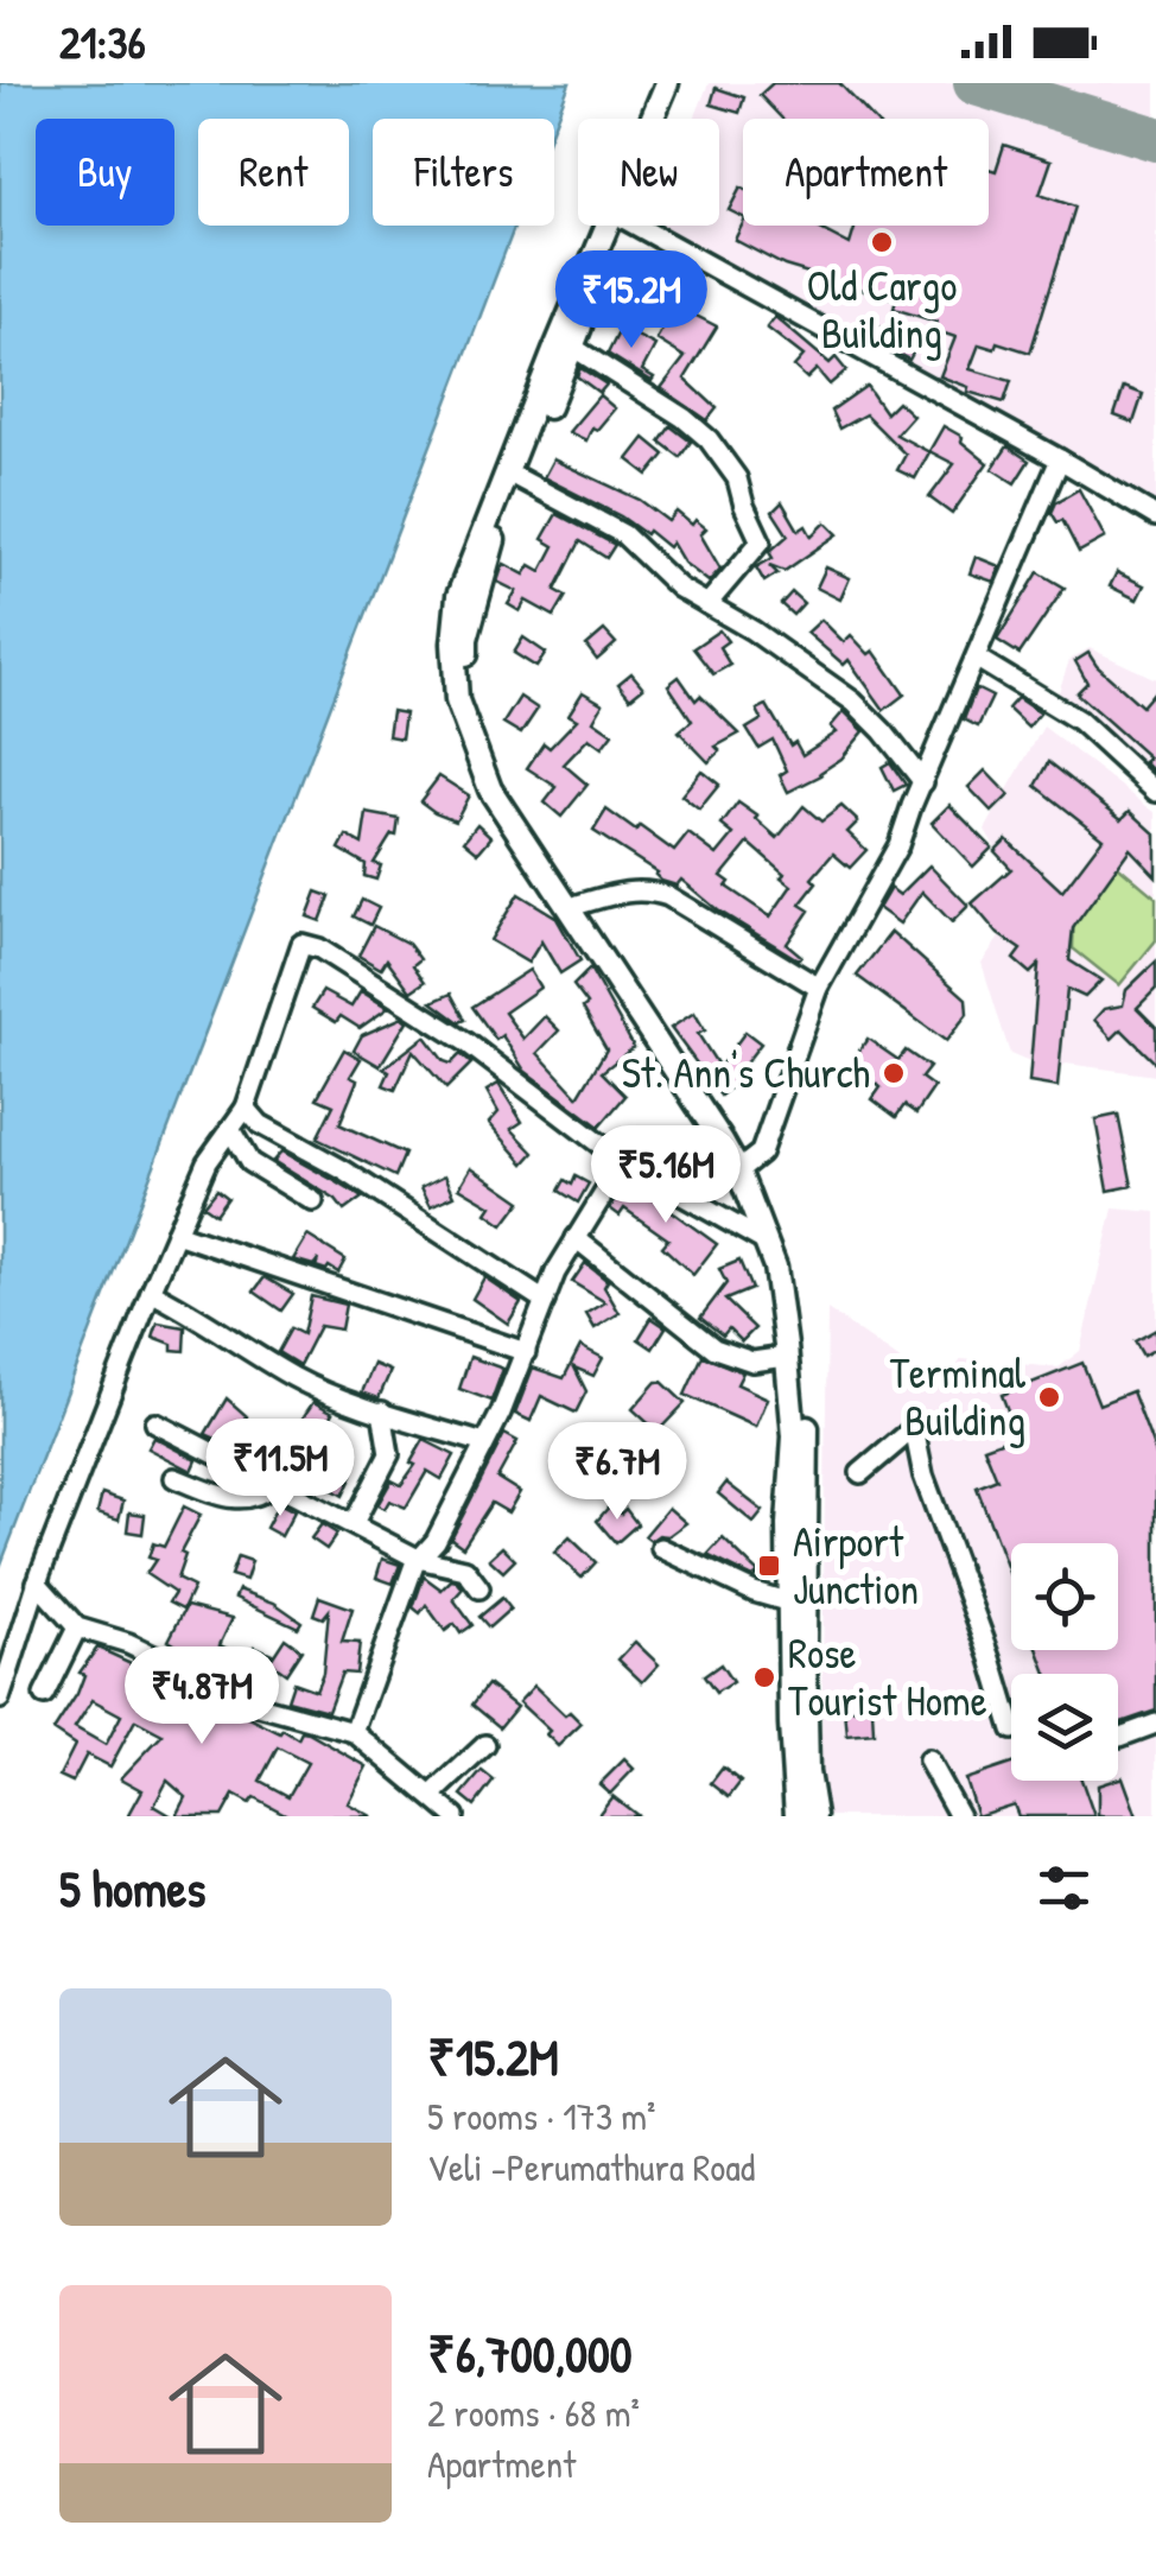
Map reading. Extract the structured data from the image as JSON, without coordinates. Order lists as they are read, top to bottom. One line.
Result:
{"places":{"other":["Old Cargo Building","St. Ann's Church","Terminal Building","Rose Tourist Home"],"transit":["Airport Junction"]},"page":{"status":"21:36","chip":["Buy","Rent","Filters","New","Apartment"],"price":["₹15.2M","₹5.16M","₹11.5M","₹6.7M","₹4.87M"],"heading":"5 homes","list":[{"name":"₹15.2M","note":"5 rooms · 173 m² · Veli -Perumathura Road"},{"name":"₹6,700,000","note":"2 rooms · 68 m² · Apartment"}]}}
